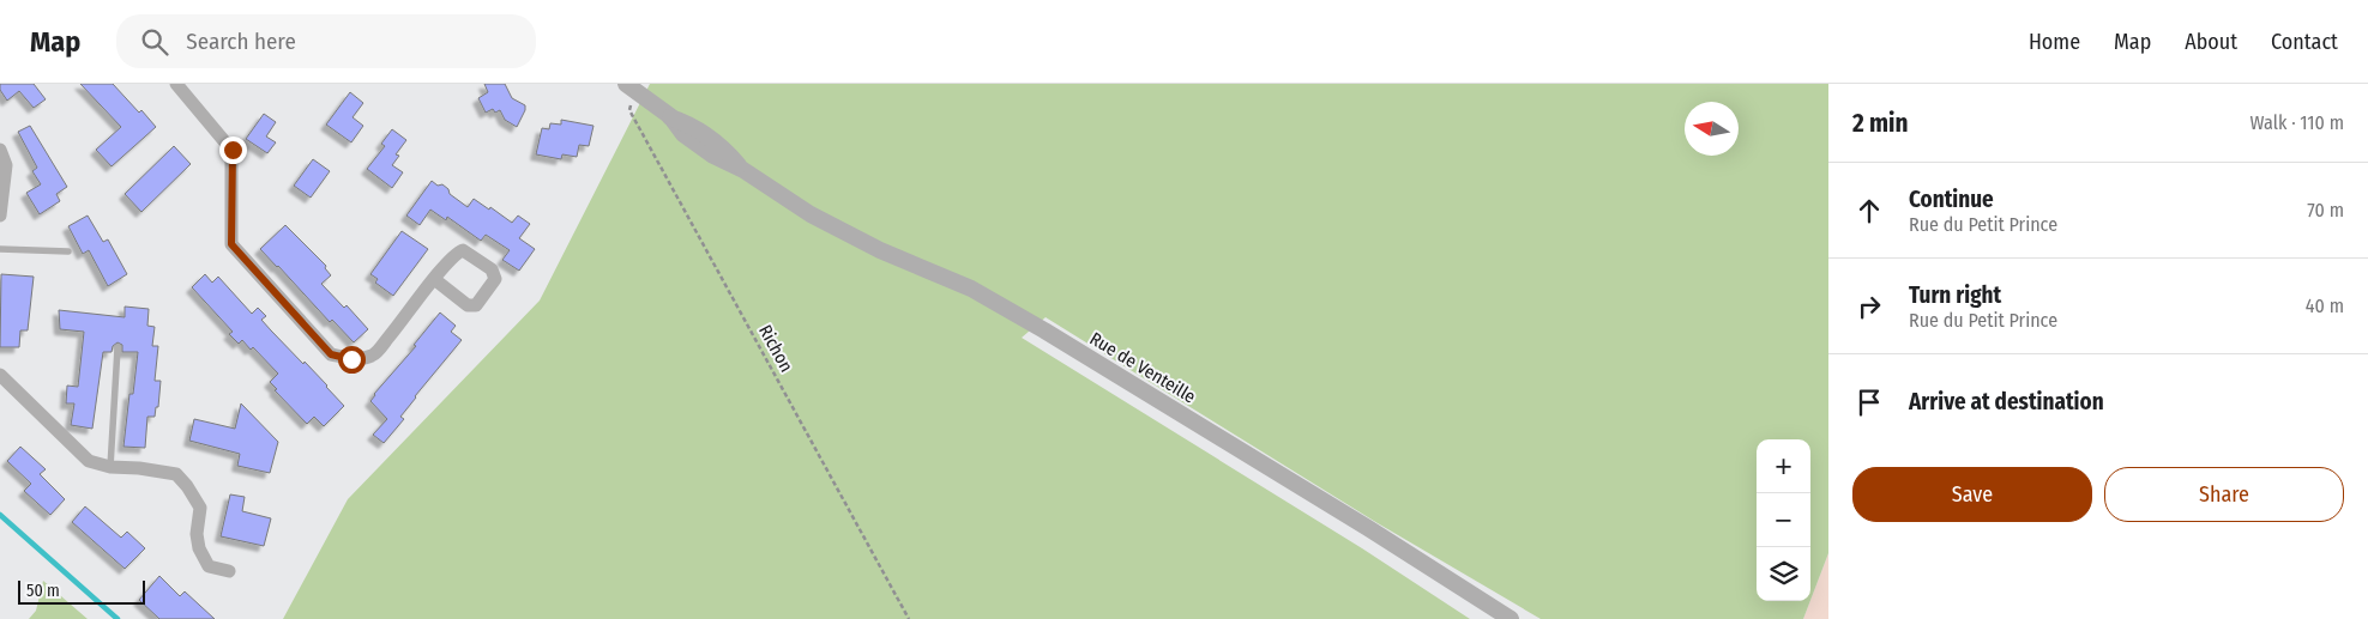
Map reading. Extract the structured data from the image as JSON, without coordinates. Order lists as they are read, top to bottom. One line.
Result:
{"streets":{"street":["Rue de Venteille"],"path":["Richon"]},"crossings":[["Richon","Rue de Venteille"]],"scale_bar":"50 m","north":"left","page":{"header":"Map","search":"Search here","nav":["Home","Map","About","Contact"],"heading":["2 min","Walk · 110 m"],"list":[["Continue","Rue du Petit Prince","70 m"],["Turn right","Rue du Petit Prince","40 m"],"Arrive at destination"],"map_buttons":["+","−"],"buttons":["Save","Share"],"scale":"50 m"}}
